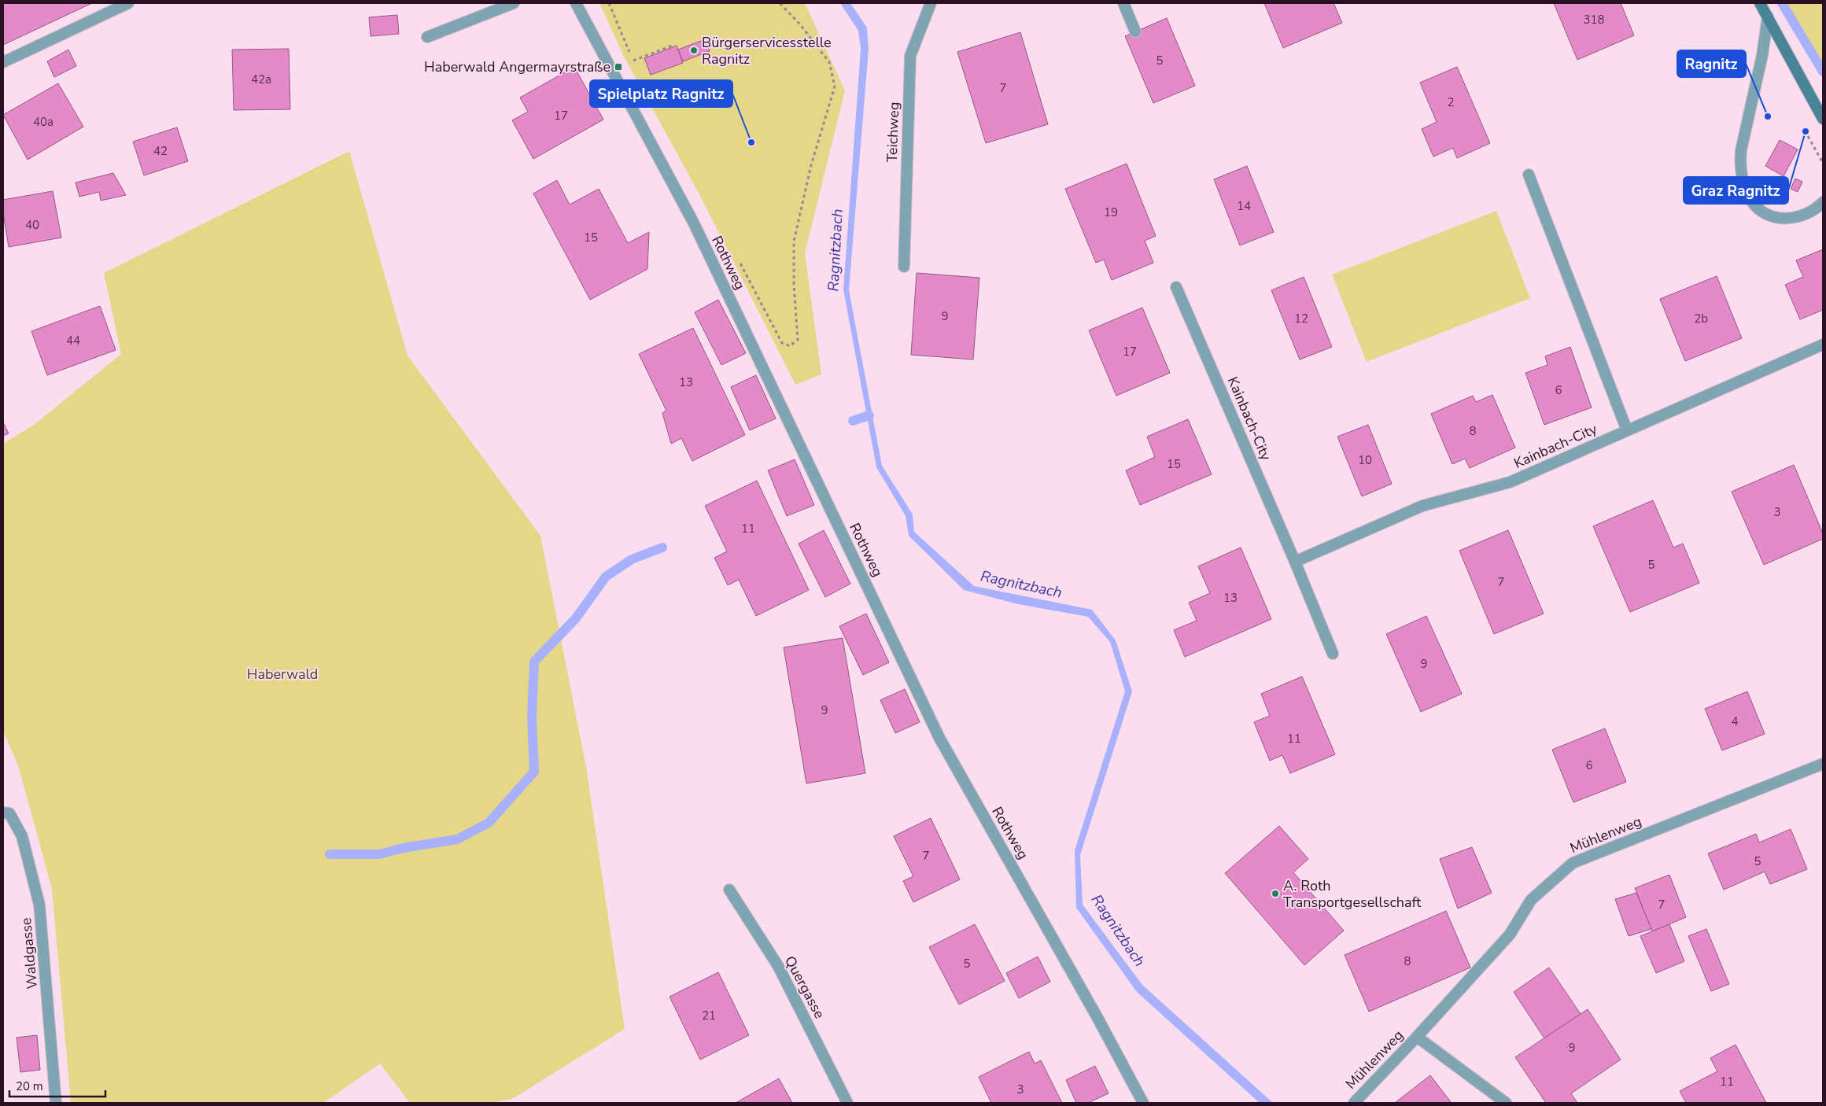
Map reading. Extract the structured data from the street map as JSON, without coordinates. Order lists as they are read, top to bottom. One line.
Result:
{"streets":{"street":["Teichweg","Rothweg","Kainbach-City","Mühlenweg","Waldgasse","Quergasse"]},"water":["Ragnitzbach"],"parks":["Haberwald"],"places":{"other":["Bürgerservicesstelle Ragnitz","Ragnitz","Graz Ragnitz","Spielplatz Ragnitz","A. Roth Transportgesellschaft"],"transit":["Haberwald Angermayrstraße"]},"house_numbers":["318","5","42a","7","2","17","40a","42","14","19","40","15","9","12","2b","44","17","13","6","8","10","15","3","11","5","7","13","9","9","4","11","6","7","5","7","8","5","21","9","11","3"],"scale_bar":"20 m"}
